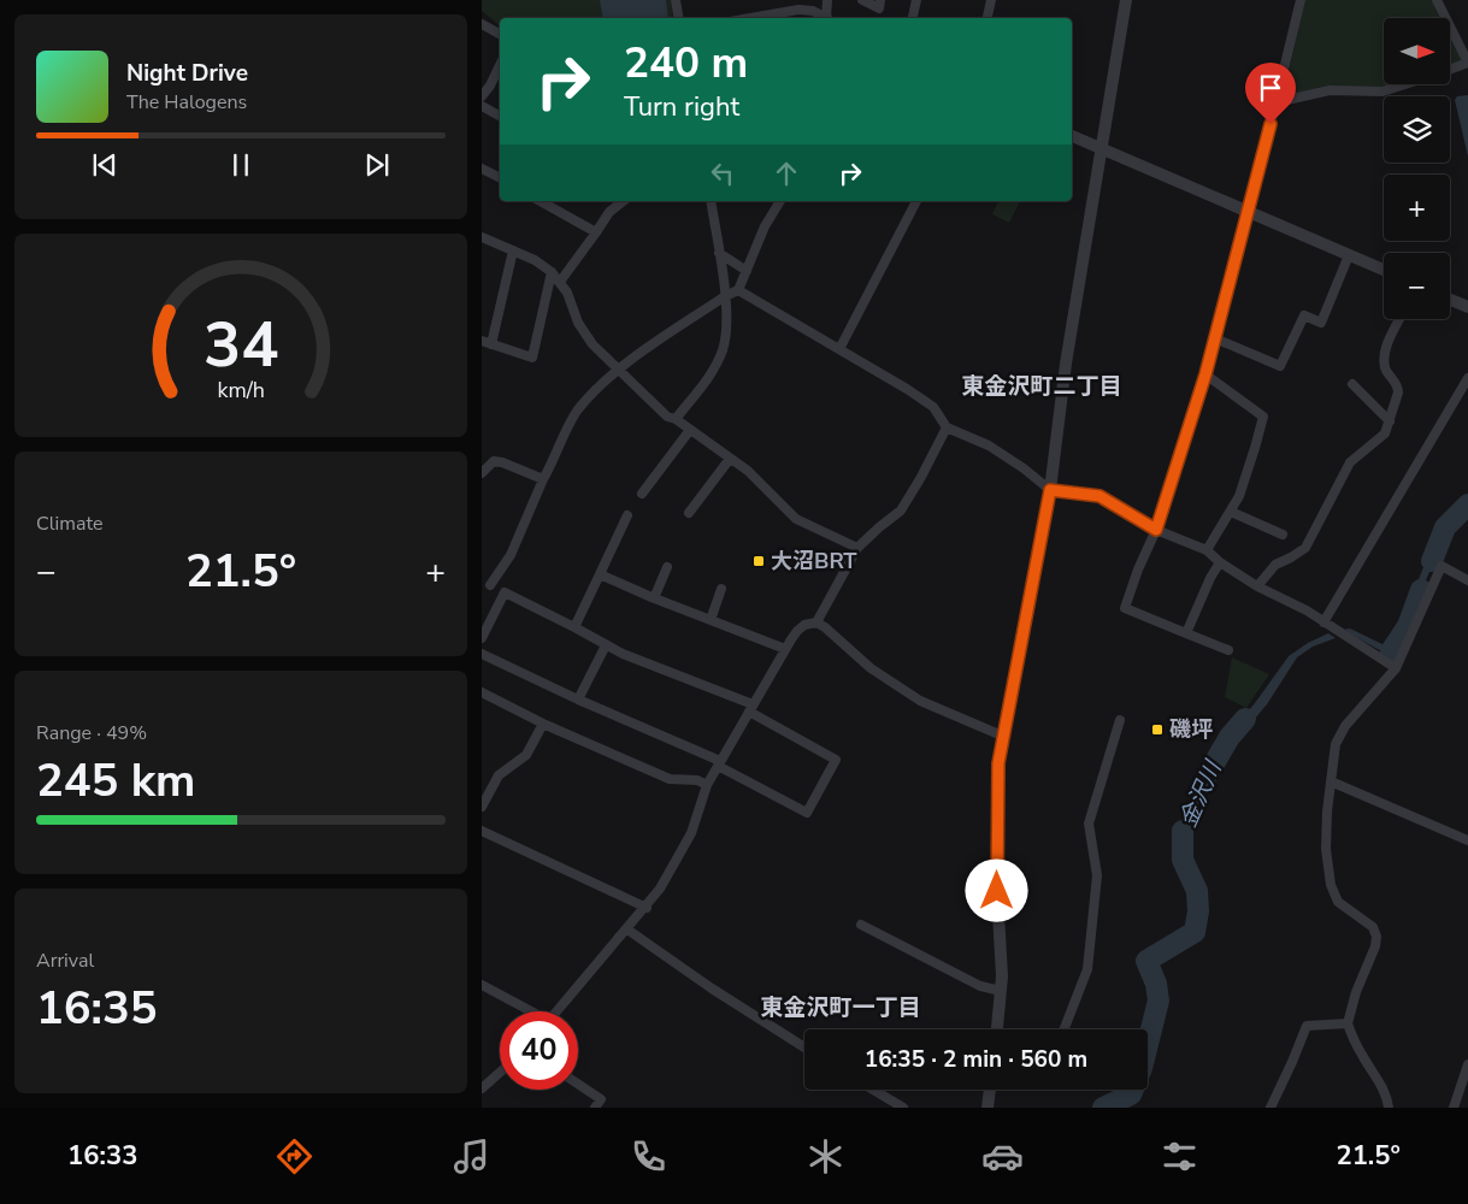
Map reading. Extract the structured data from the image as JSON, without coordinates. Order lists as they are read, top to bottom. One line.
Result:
{"districts":["東金沢町二丁目","東金沢町一丁目"],"water":["金沢川"],"places":{"transit":["大沼BRT","磯坪"]},"north":"right","page":{"map_buttons":["+","−"],"turn":["240 m","Turn right"],"song":["Night Drive","The Halogens"],"tile":["Climate",["Range · 49%","245 km"],["Arrival","16:35"]],"heat":["−","21.5°","+"],"limit":"40","trip":"16:35 · 2 min · 560 m","tabs":["16:33","21.5°"],"gauge":["34","km/h"]}}
